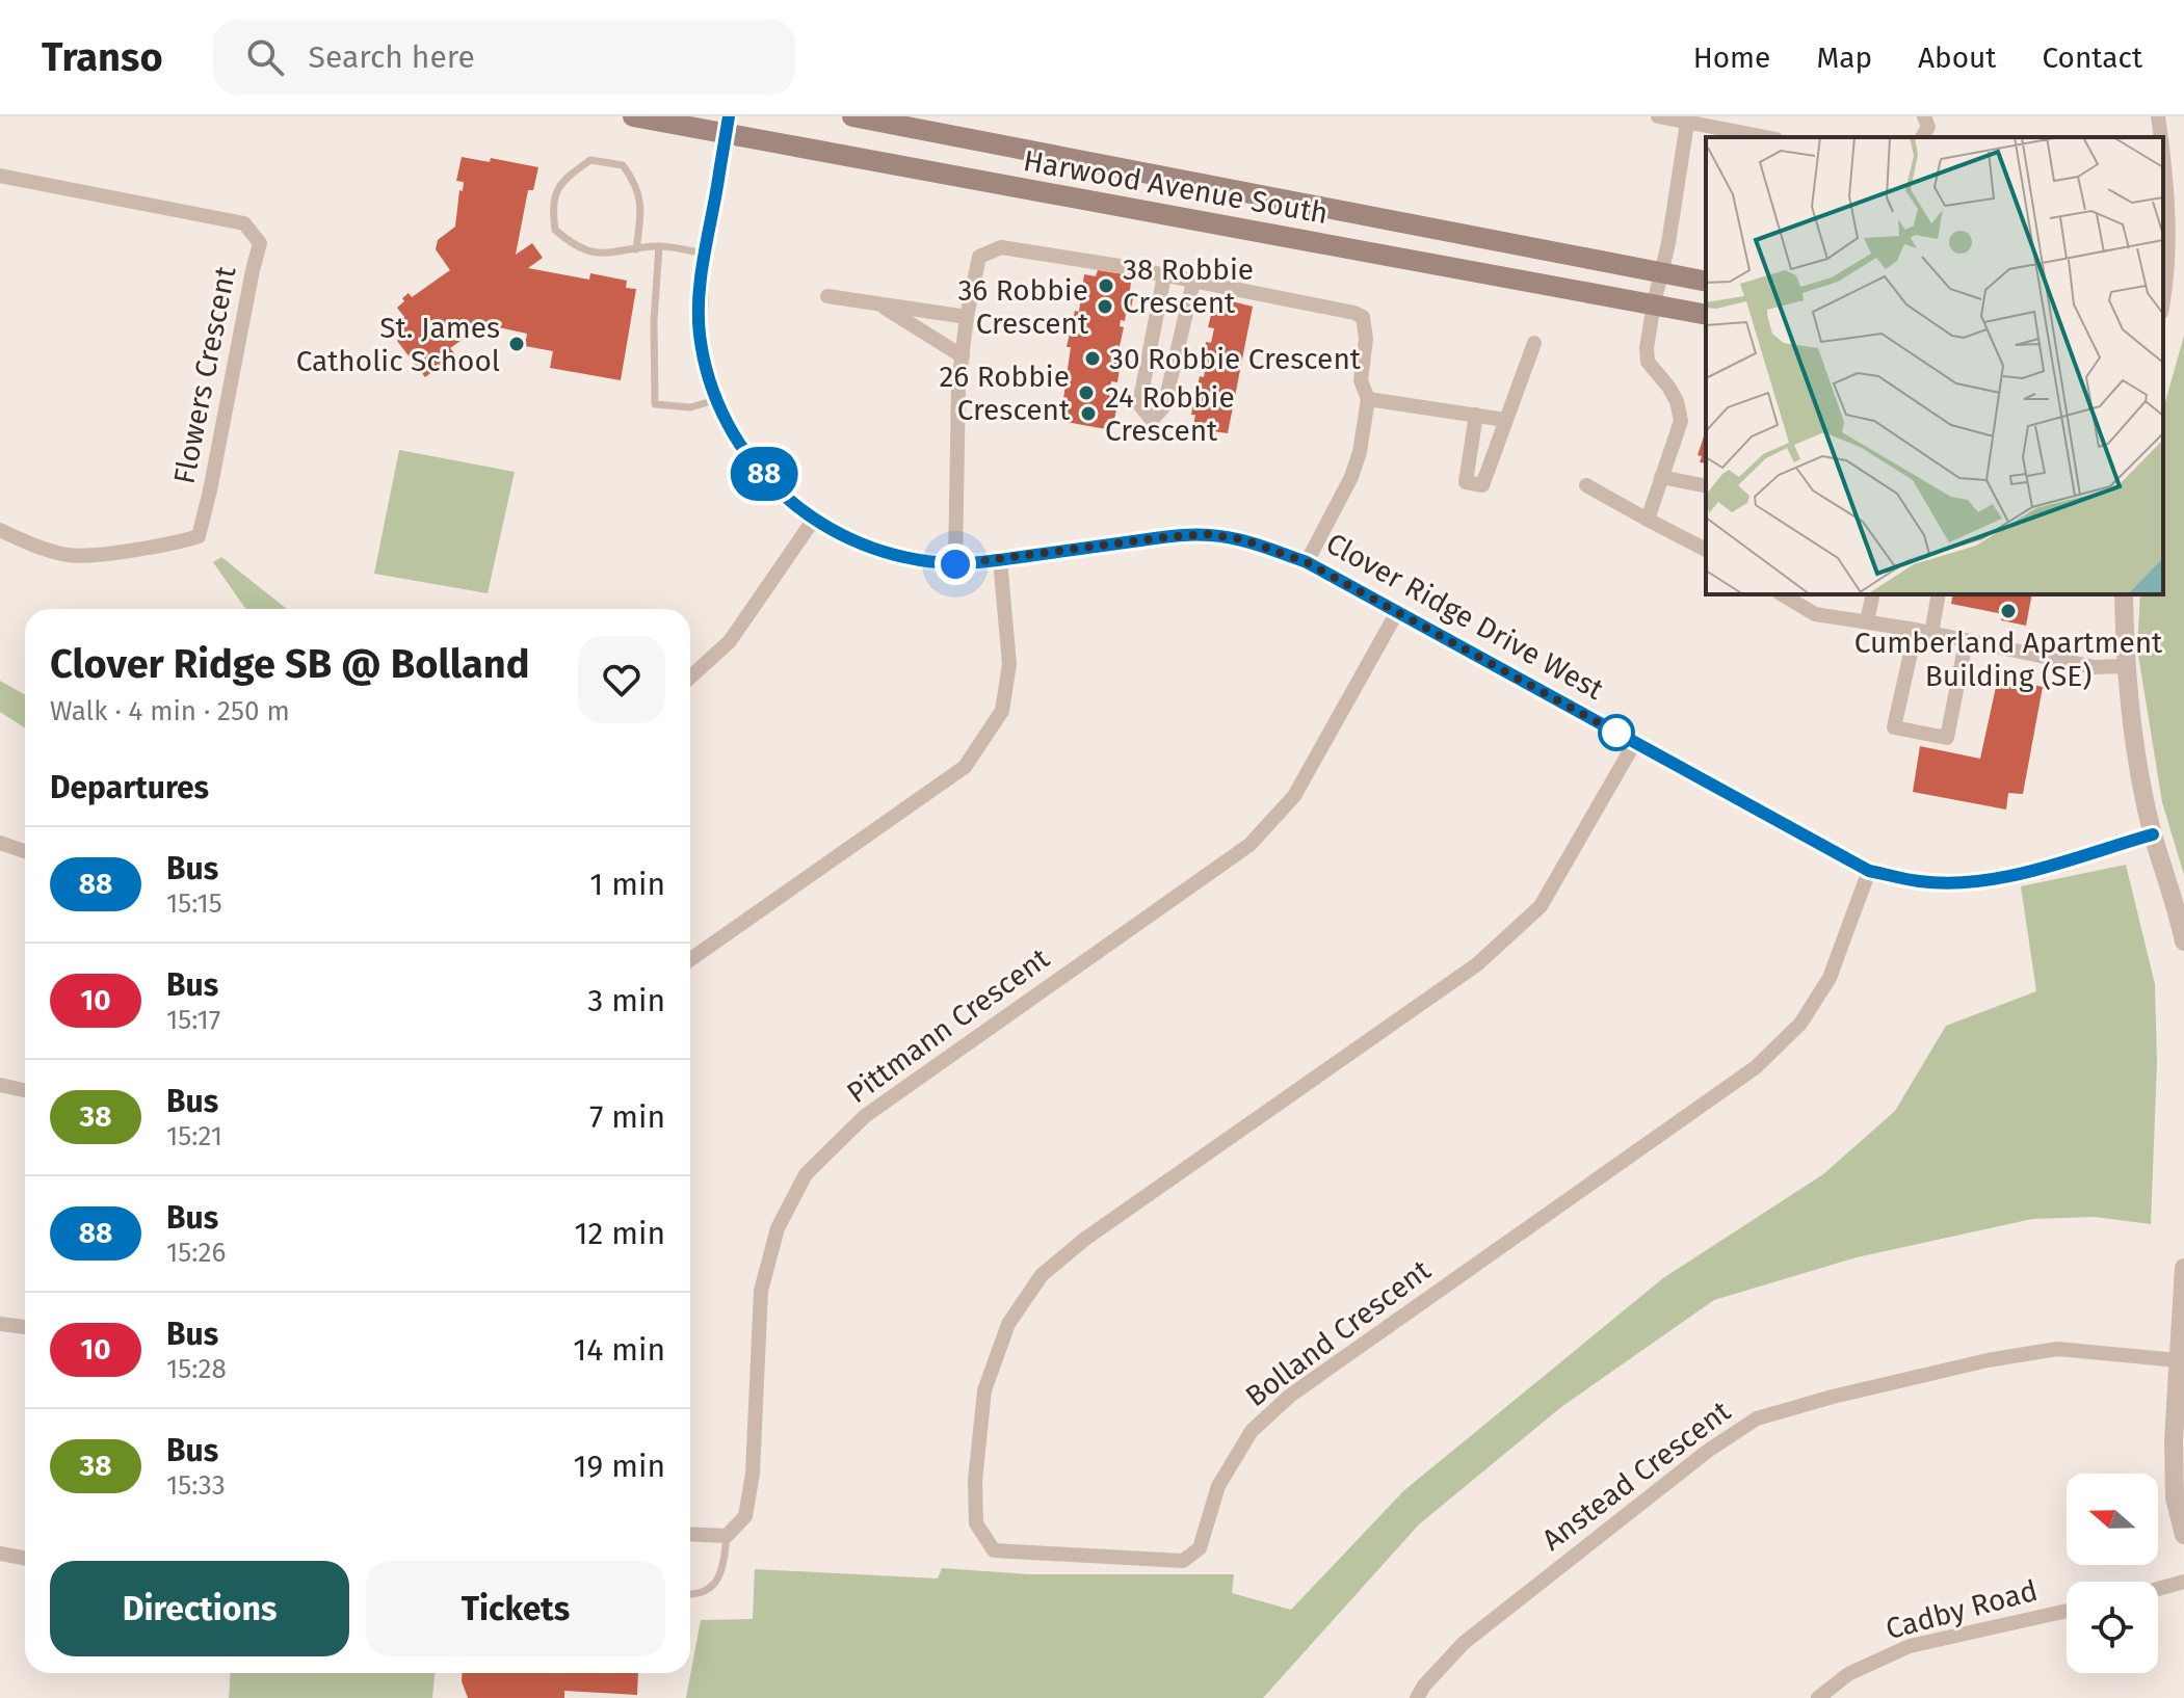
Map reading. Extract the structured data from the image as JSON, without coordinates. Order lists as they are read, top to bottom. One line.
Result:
{"streets":{"main road":["Harwood Avenue South"],"street":["Flowers Crescent","Clover Ridge Drive West","Pittmann Crescent","Bolland Crescent","Anstead Crescent","Cadby Road"]},"crossings":[["Harwood Avenue South","Clover Ridge Drive West"],["Clover Ridge Drive West","Pittmann Crescent"],["Clover Ridge Drive West","Bolland Crescent"]],"places":["38 Robbie Crescent","36 Robbie Crescent","St. James Catholic School","30 Robbie Crescent","26 Robbie Crescent","24 Robbie Crescent","Cumberland Apartment Building (SE)"],"lines":["bus line 88"],"north":"left","page":{"header":"Transo","search":"Search here","nav":["Home","Map","About","Contact"],"on_map":"88","heading":[["Clover Ridge SB @ Bolland","Walk · 4 min · 250 m"],"Departures"],"list":[{"mark":"88","name":"Bus","note":"15:15","value":"1 min"},{"mark":"10","name":"Bus","note":"15:17","value":"3 min"},{"mark":"38","name":"Bus","note":"15:21","value":"7 min"},{"mark":"88","name":"Bus","note":"15:26","value":"12 min"},{"mark":"10","name":"Bus","note":"15:28","value":"14 min"},{"mark":"38","name":"Bus","note":"15:33","value":"19 min"}],"buttons":["Directions","Tickets"]}}
